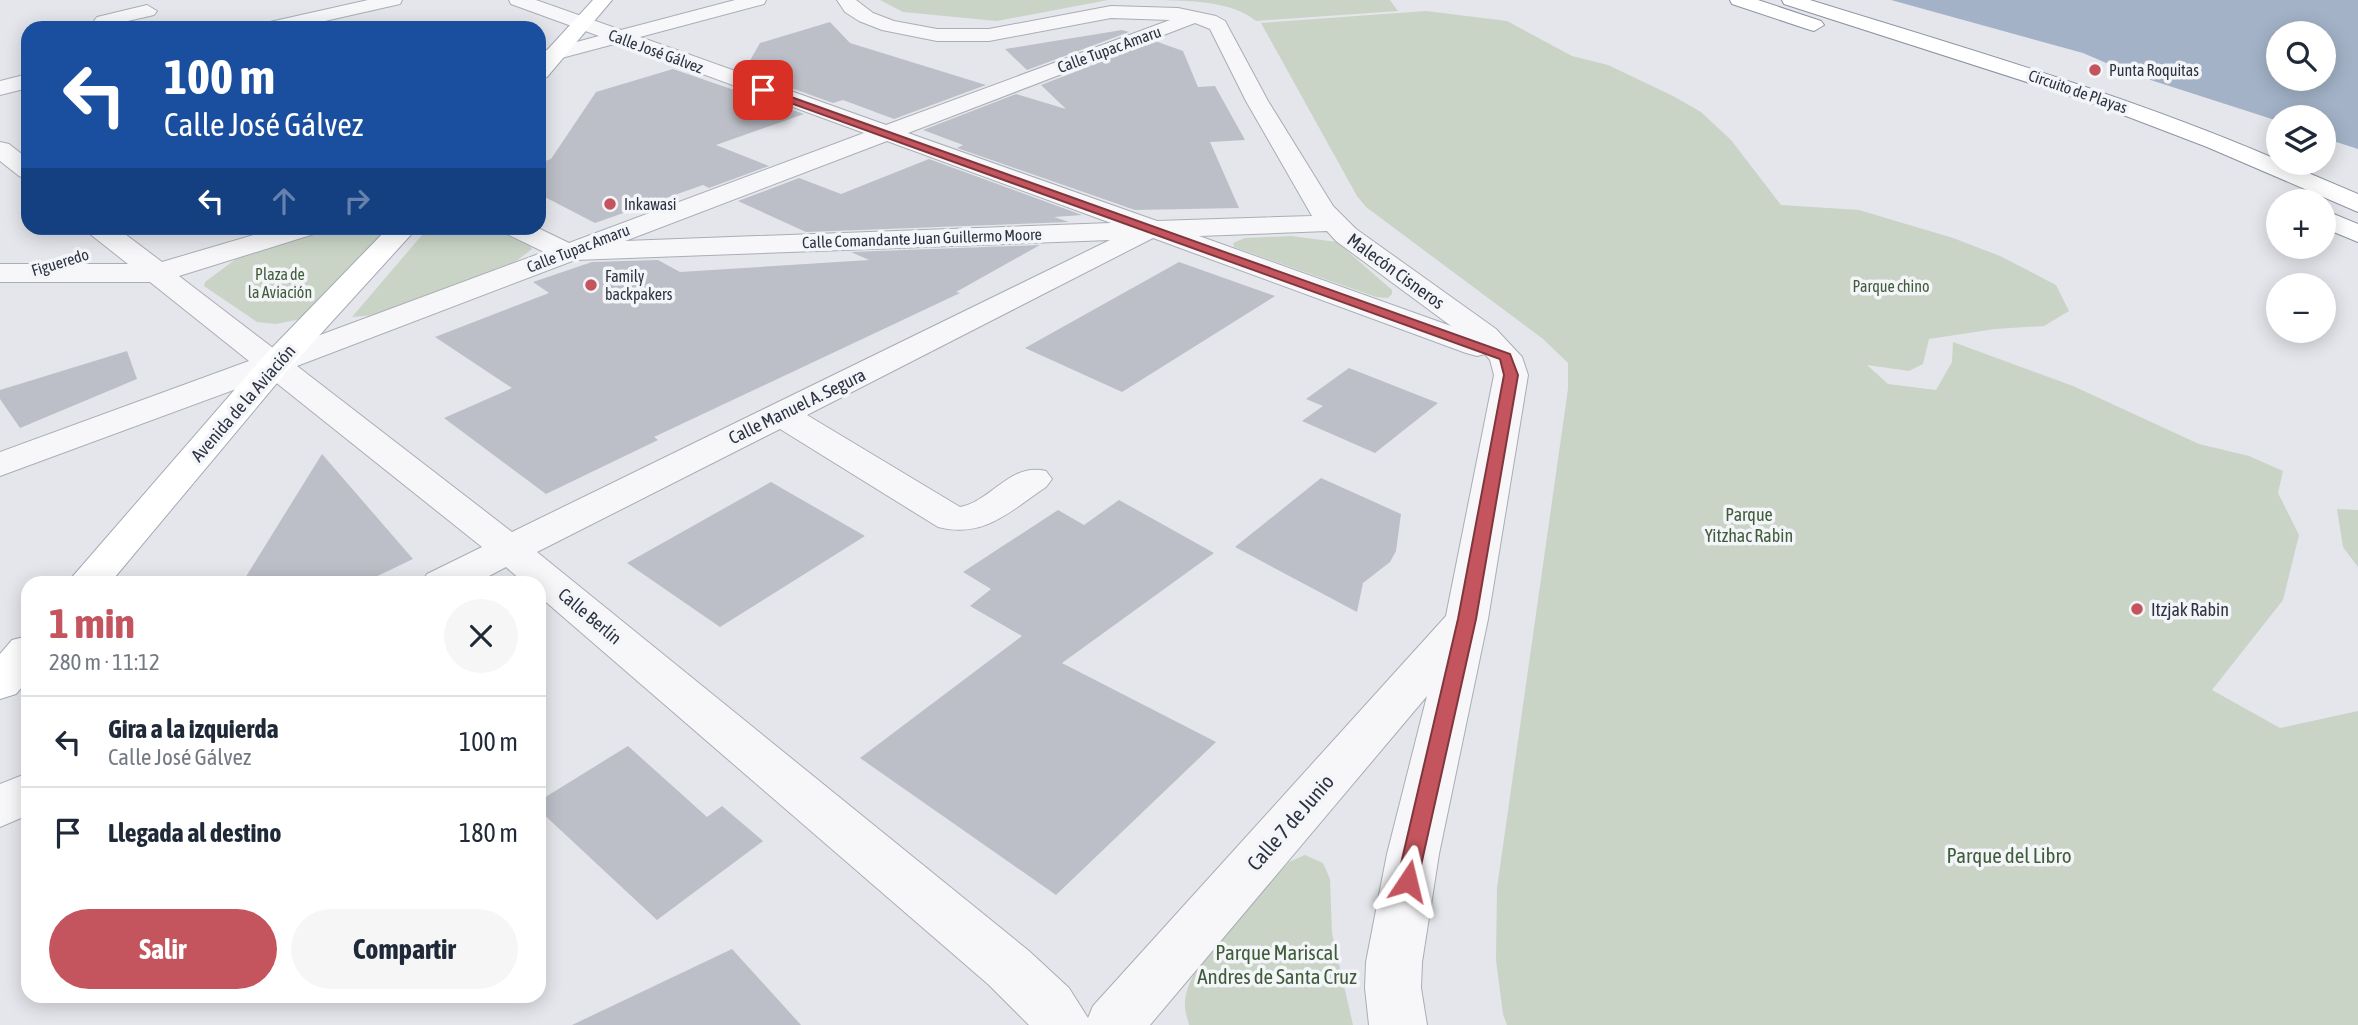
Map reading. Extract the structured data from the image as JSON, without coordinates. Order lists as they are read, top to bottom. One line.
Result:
{"streets":{"main road":["Circuito de Playas","Avenida de la Aviación"],"street":["Calle Tupac Amaru","Calle José Gálvez","Calle Comandante Juan Guillermo Moore","Figueredo","Malecón Cisneros","Calle Manuel A. Segura","Calle Berlín","Calle 7 de Junio"]},"crossings":[["Calle Tupac Amaru","Calle José Gálvez"],["Calle Tupac Amaru","Calle Comandante Juan Guillermo Moore"],["Calle Tupac Amaru","Malecón Cisneros"],["Calle Tupac Amaru","Avenida de la Aviación"],["Calle Tupac Amaru","Calle Berlín"],["Calle José Gálvez","Calle Comandante Juan Guillermo Moore"],["Calle José Gálvez","Malecón Cisneros"],["Calle José Gálvez","Calle Manuel A. Segura"],["Calle Comandante Juan Guillermo Moore","Malecón Cisneros"],["Calle Comandante Juan Guillermo Moore","Calle Manuel A. Segura"],["Figueredo","Calle Berlín"],["Avenida de la Aviación","Calle Berlín"],["Calle Manuel A. Segura","Calle Berlín"]],"parks":["Plaza de la Aviación","Parque chino","Parque Yitzhac Rabin","Parque del Libro","Parque Mariscal Andres de Santa Cruz"],"places":["Punta Roquitas","Inkawasi","Family backpakers","Itzjak Rabin"],"page":{"map_buttons":["+","−"],"turn":["100 m","Calle José Gálvez"],"heading":["1 min","280 m · 11:12"],"list":[{"name":"Gira a la izquierda","note":"Calle José Gálvez","value":"100 m"},{"name":"Llegada al destino","value":"180 m"}],"buttons":["Salir","Compartir"]}}
